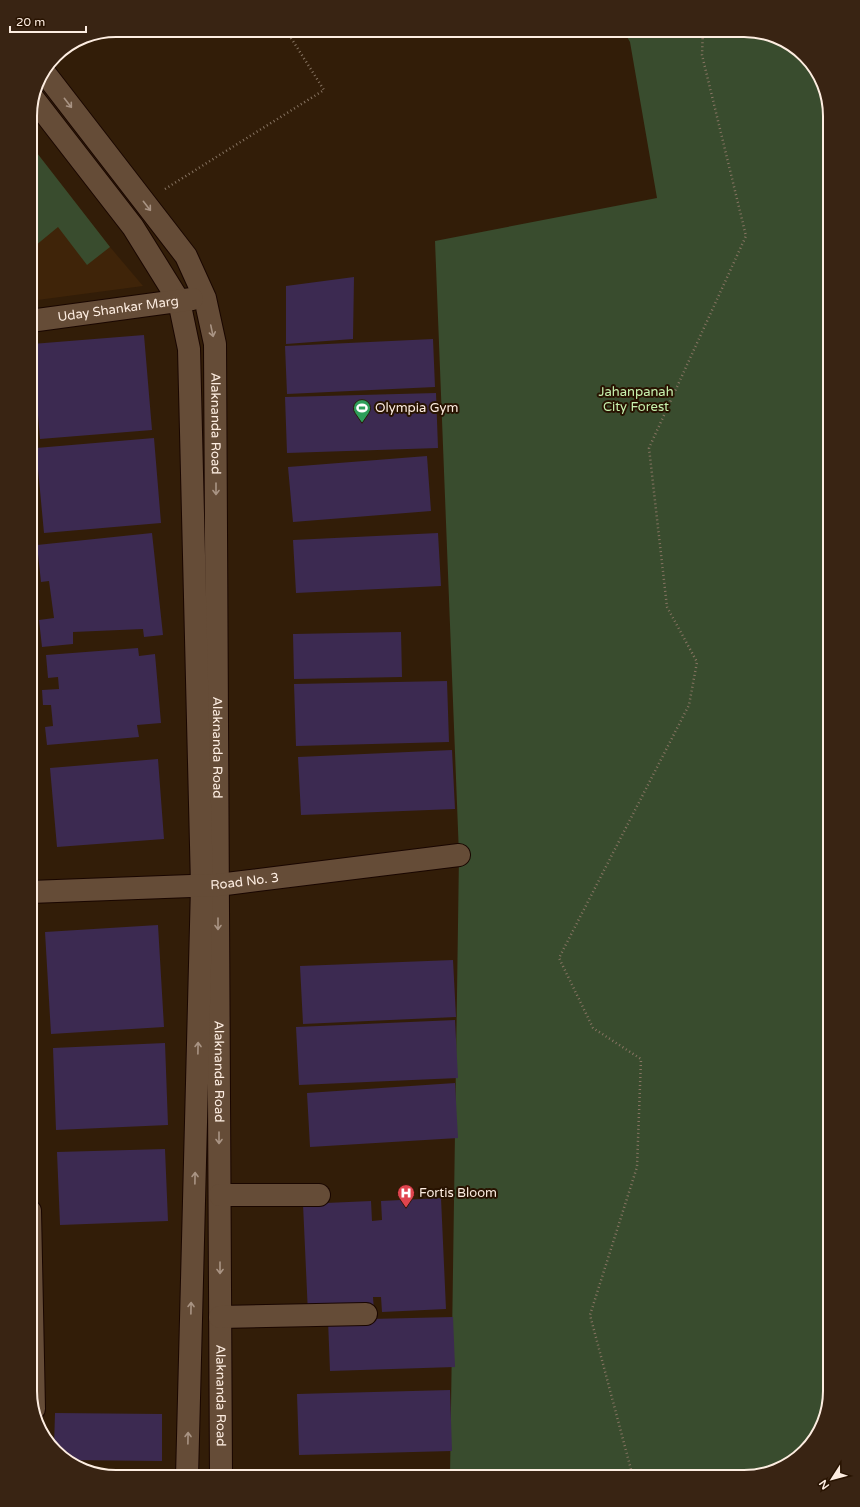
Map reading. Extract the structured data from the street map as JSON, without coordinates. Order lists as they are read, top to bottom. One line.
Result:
{"streets":{"street":["Uday Shankar Marg","Alaknanda Road","Road No. 3"]},"crossings":[["Uday Shankar Marg","Alaknanda Road"],["Alaknanda Road","Road No. 3"]],"parks":["Jahanpanah City Forest"],"places":{"sports":["Olympia Gym"],"hospital":["Fortis Bloom"]},"scale_bar":"20 m","north":"bottom left"}
